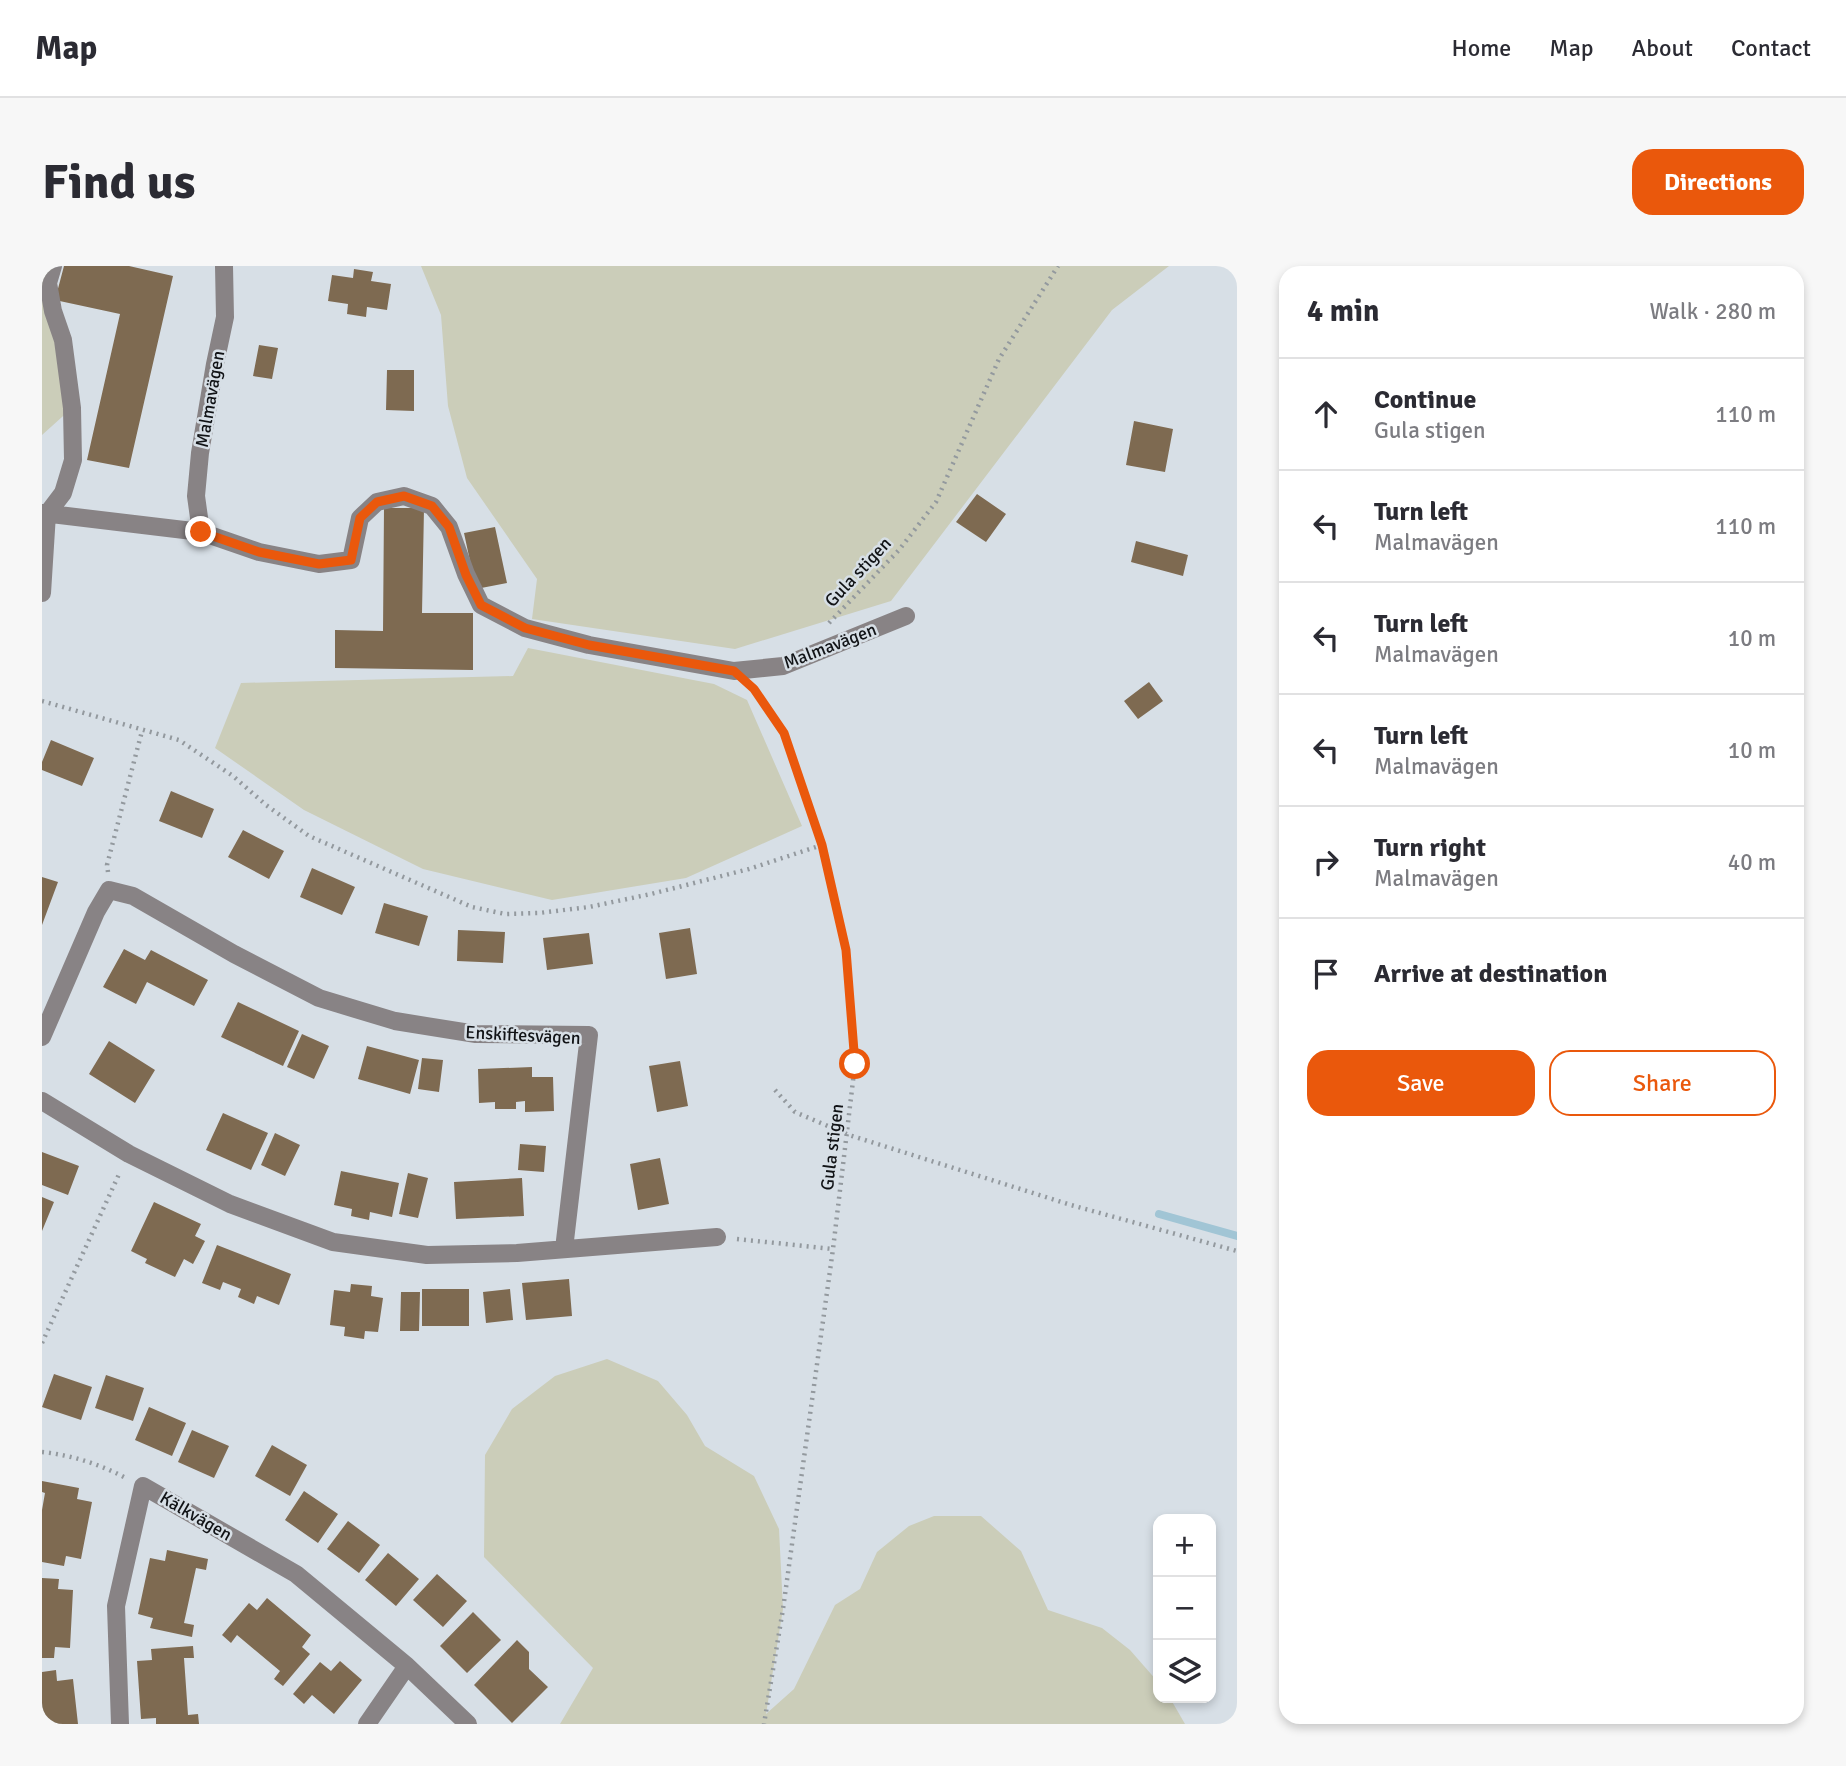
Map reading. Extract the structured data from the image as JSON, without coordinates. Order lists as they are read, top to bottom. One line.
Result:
{"streets":{"street":["Malmavägen","Enskiftesvägen","Kälkvägen"],"path":["Gula stigen"]},"crossings":[["Malmavägen","Gula stigen"]],"page":{"header":"Map","nav":["Home","Map","About","Contact"],"buttons":["Directions",["Save","Share"]],"title":"Find us","heading":["4 min","Walk · 280 m"],"list":[["Continue","Gula stigen","110 m"],["Turn left","Malmavägen","110 m"],["Turn left","Malmavägen","10 m"],["Turn left","Malmavägen","10 m"],["Turn right","Malmavägen","40 m"],"Arrive at destination"],"map_buttons":["+","−"]}}
